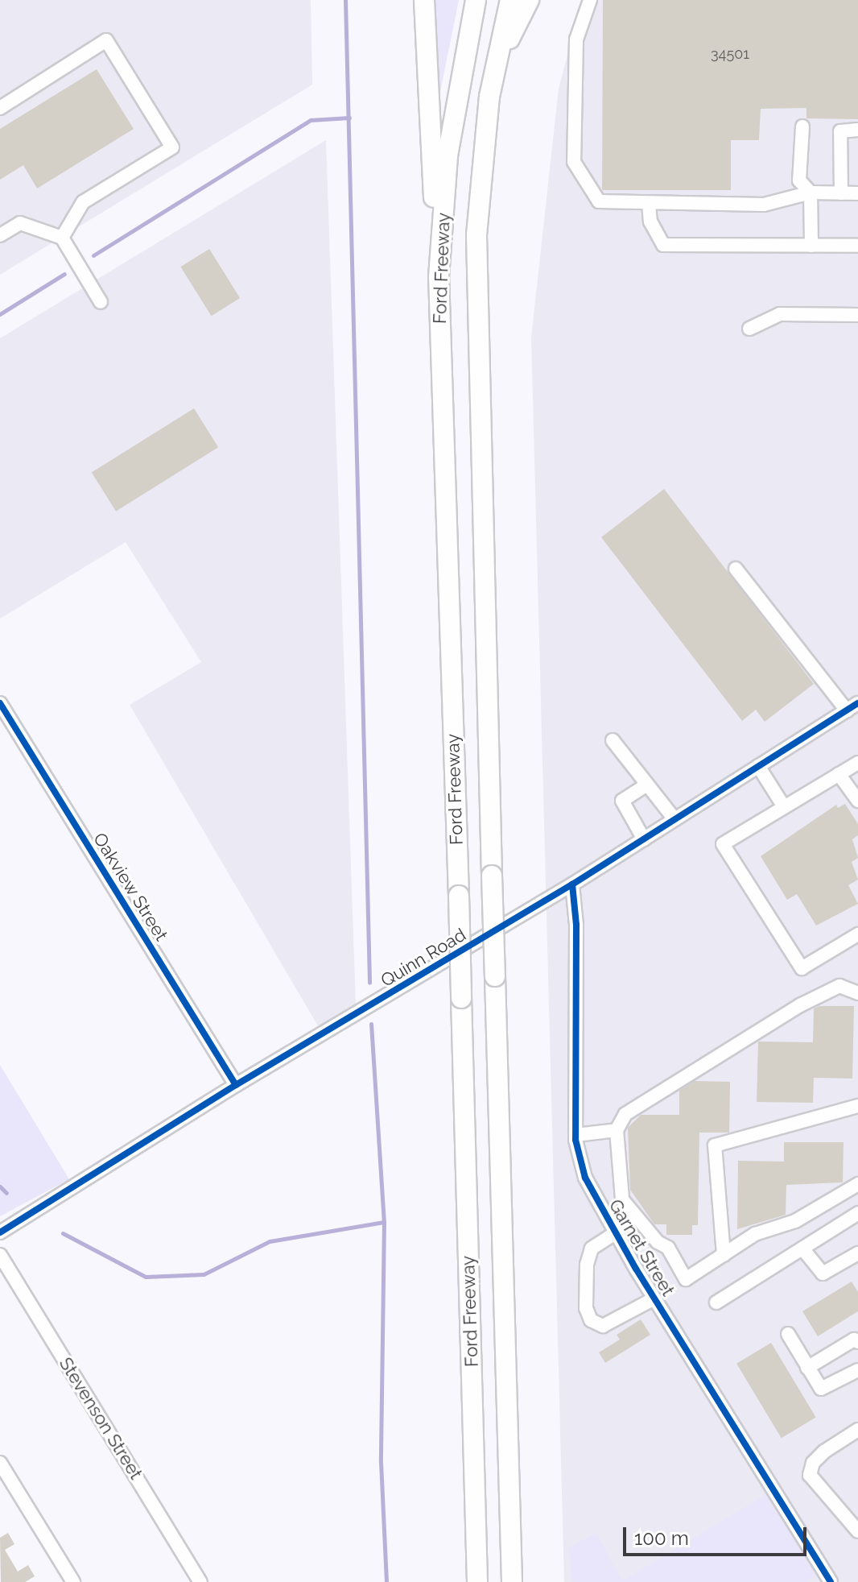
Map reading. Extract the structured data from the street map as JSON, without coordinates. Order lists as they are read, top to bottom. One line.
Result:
{"streets":{"highway":["Ford Freeway"],"street":["Oakview Street","Quinn Road","Garnet Street","Stevenson Street"]},"crossings":[["Oakview Street","Quinn Road"],["Quinn Road","Garnet Street"]],"house_numbers":["34501"],"scale_bar":"100 m"}
